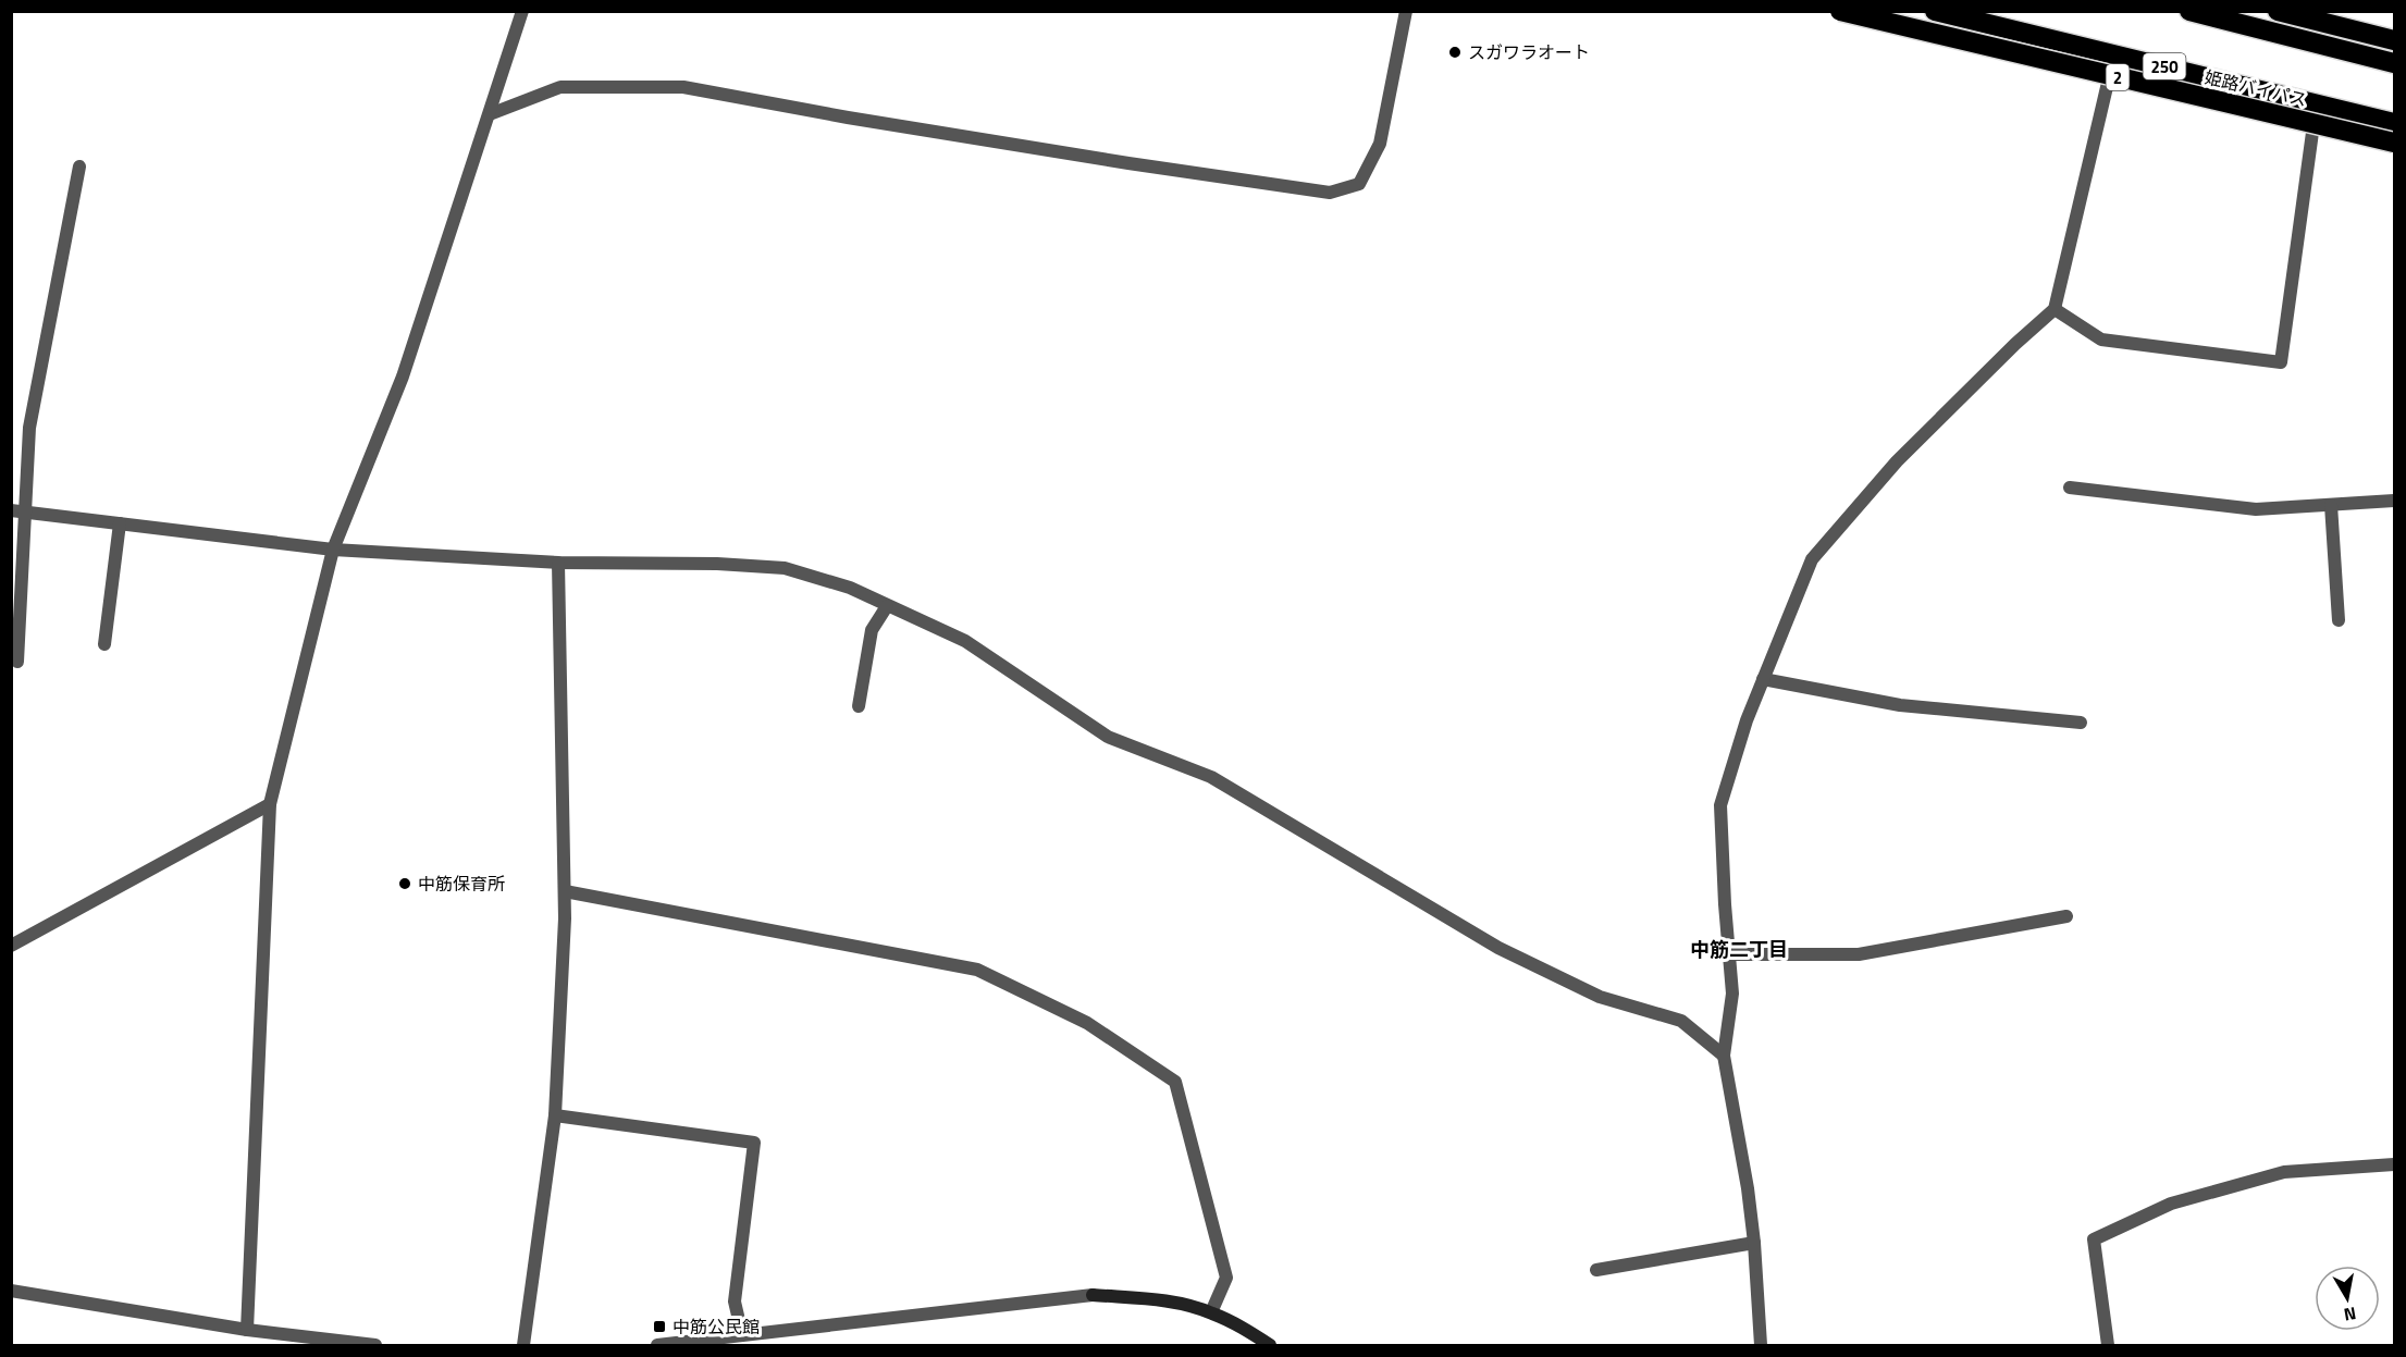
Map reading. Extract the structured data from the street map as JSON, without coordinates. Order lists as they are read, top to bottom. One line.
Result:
{"streets":{"highway":["250","2","姫路バイパス"]},"districts":["中筋二丁目"],"places":{"other":["スガワラオート","中筋保育所"],"transit":["中筋公民館"]},"north":"bottom"}
